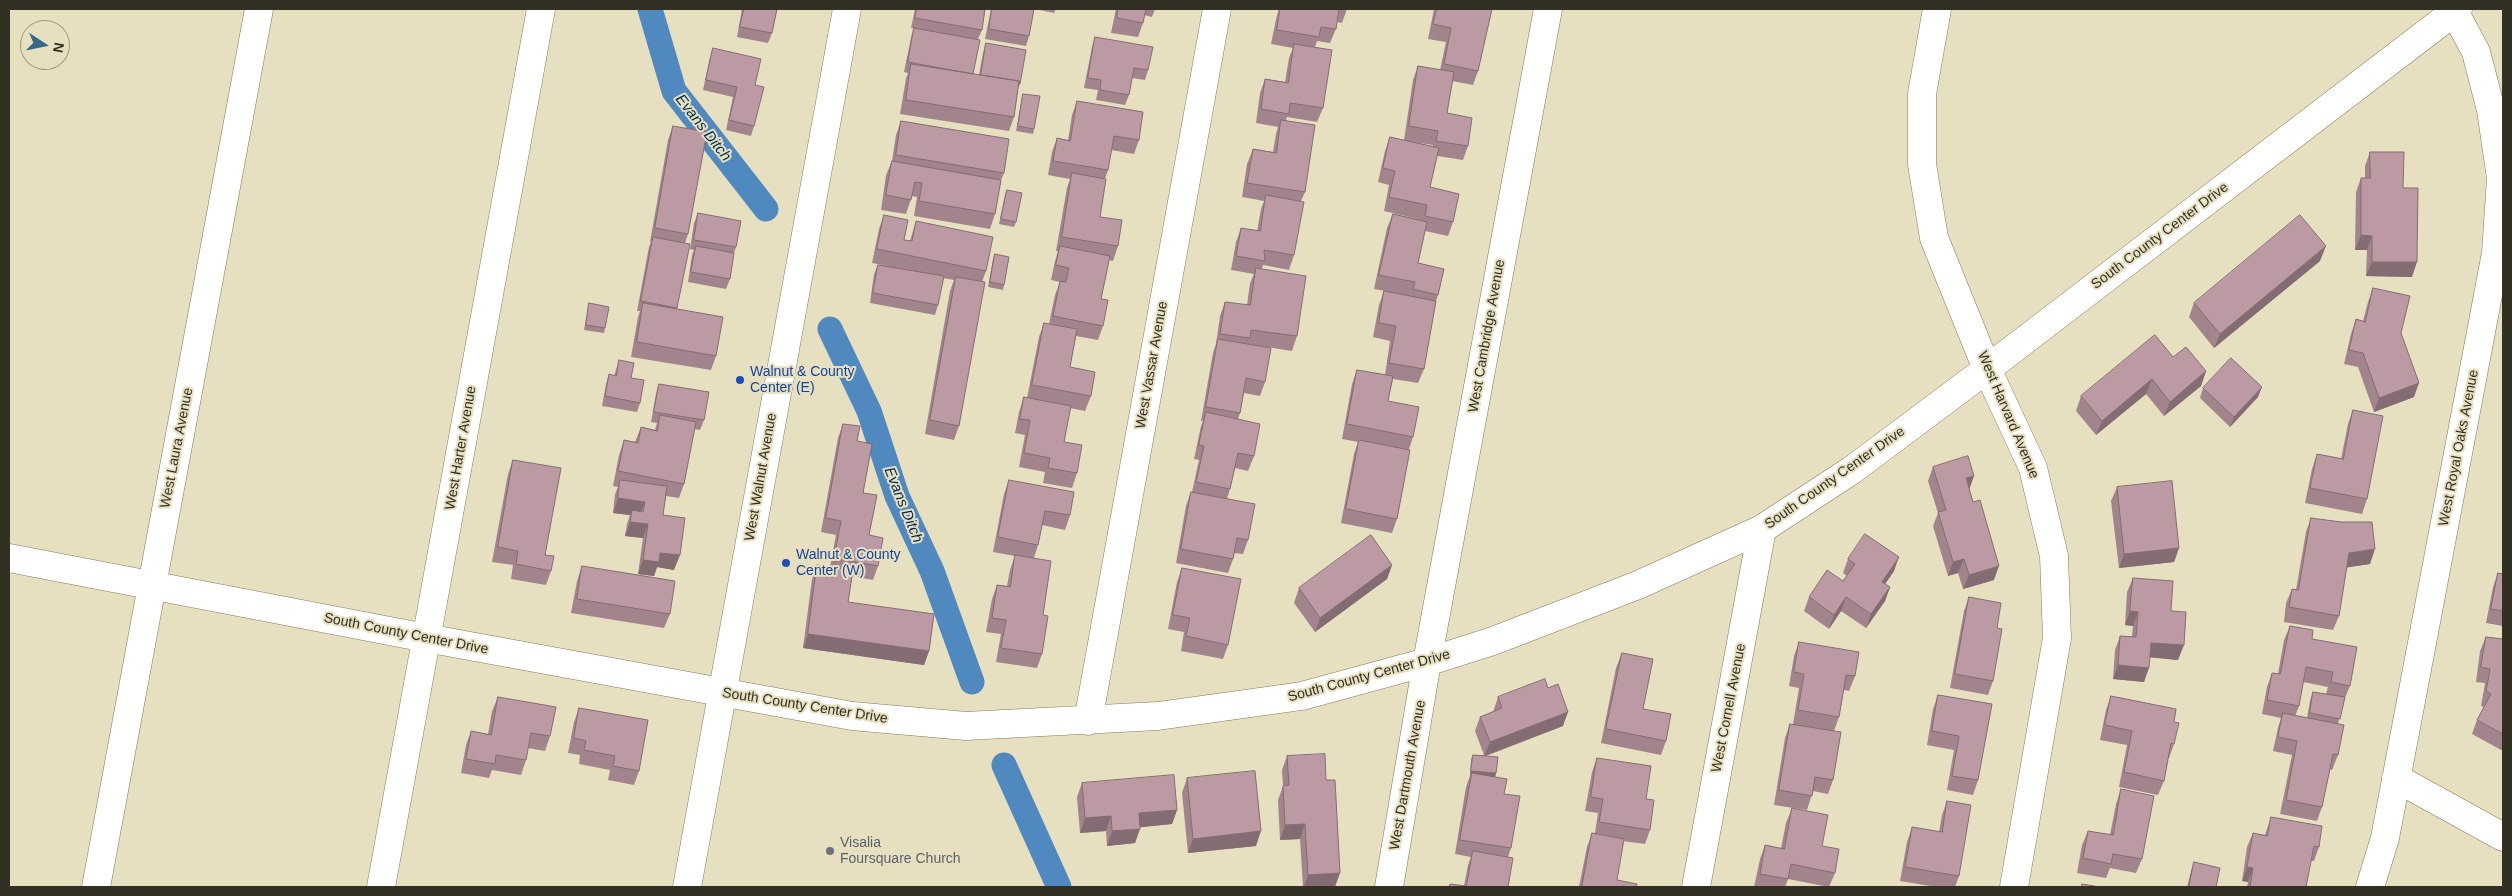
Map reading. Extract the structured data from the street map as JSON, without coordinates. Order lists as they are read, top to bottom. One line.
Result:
{"streets":{"street":["South County Center Drive","West Cambridge Avenue","West Vassar Avenue","West Harvard Avenue","West Laura Avenue","West Harter Avenue","West Royal Oaks Avenue","West Walnut Avenue","West Cornell Avenue","West Dartmouth Avenue"]},"crossings":[["South County Center Drive","West Cambridge Avenue"],["South County Center Drive","West Vassar Avenue"],["South County Center Drive","West Harvard Avenue"],["South County Center Drive","West Laura Avenue"],["South County Center Drive","West Harter Avenue"],["South County Center Drive","West Royal Oaks Avenue"],["South County Center Drive","West Walnut Avenue"],["South County Center Drive","West Cornell Avenue"],["South County Center Drive","West Dartmouth Avenue"],["West Cambridge Avenue","West Dartmouth Avenue"]],"water":["Evans Ditch"],"places":["Walnut & County Center (E)","Walnut & County Center (W)","Visalia Foursquare Church"],"north":"right"}
